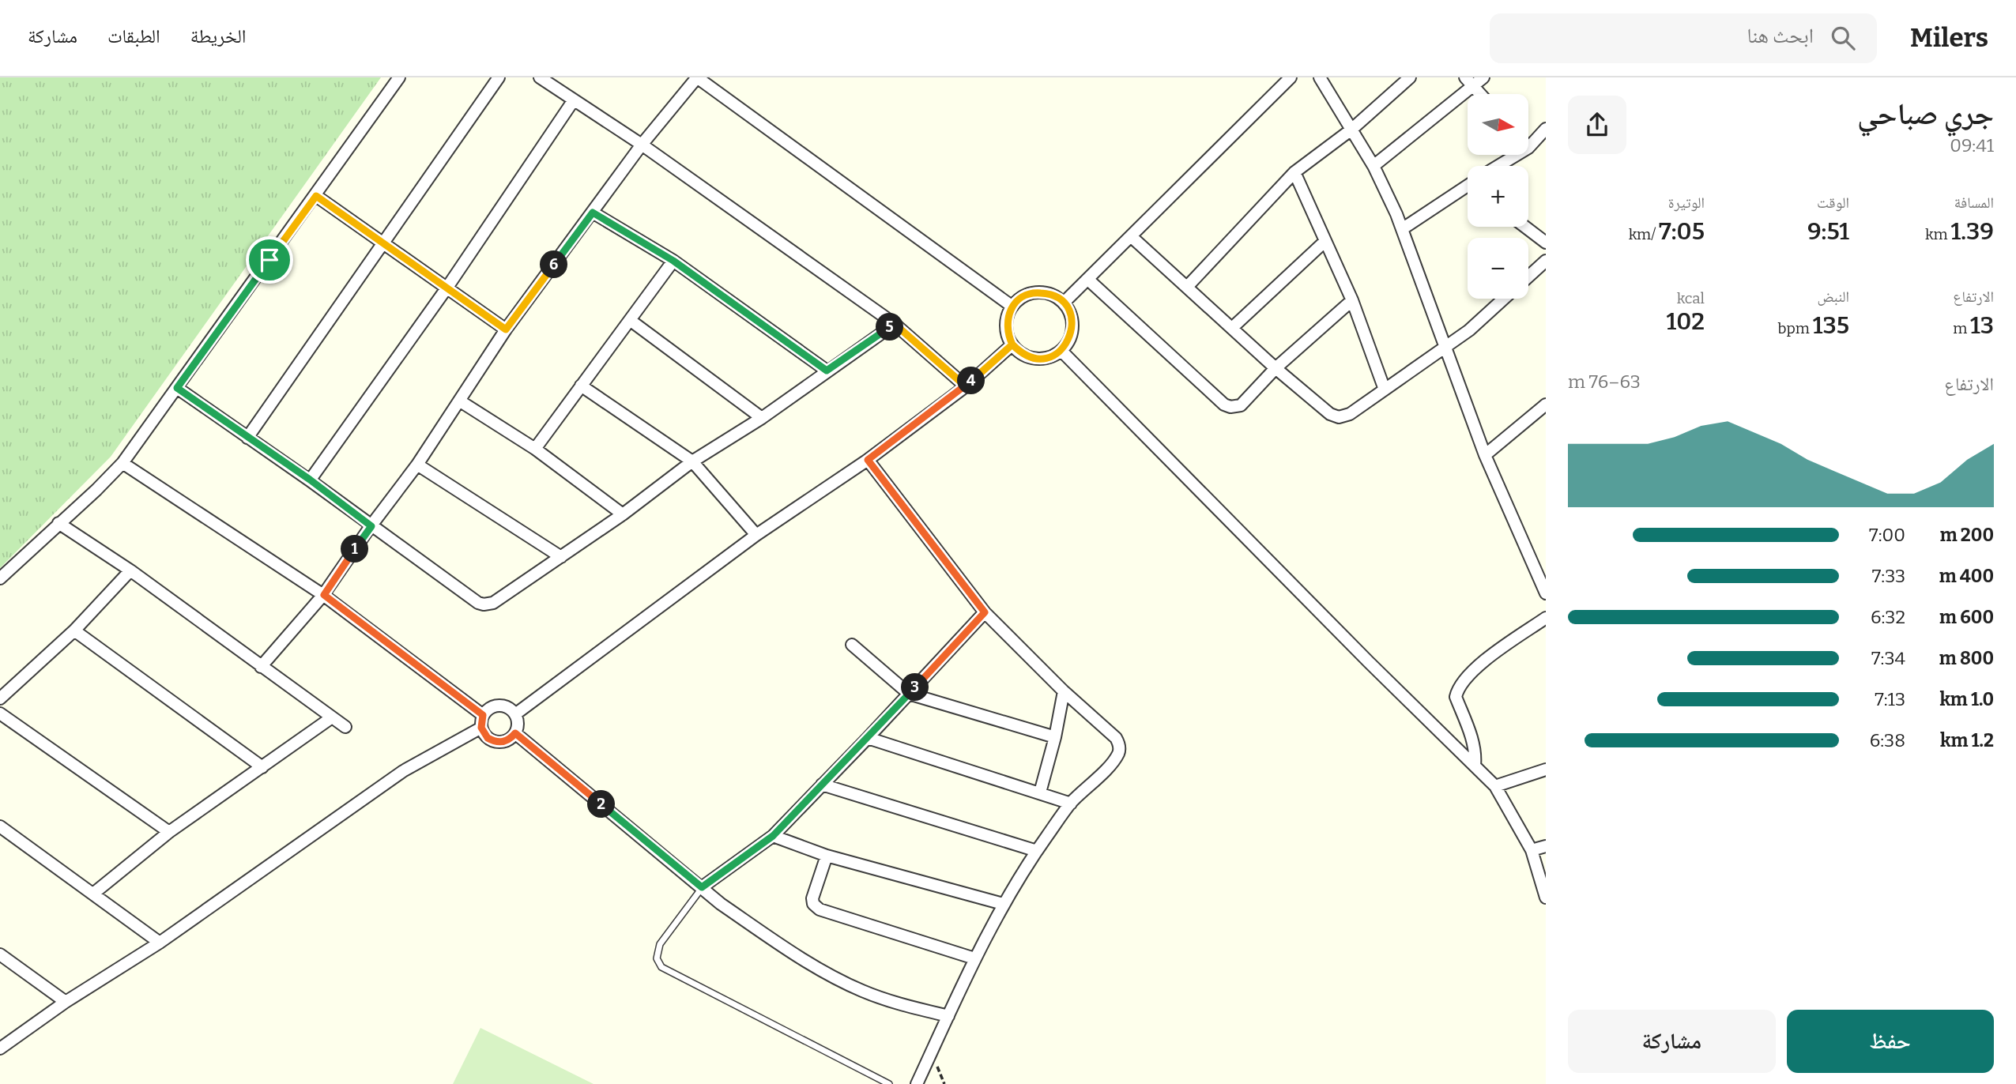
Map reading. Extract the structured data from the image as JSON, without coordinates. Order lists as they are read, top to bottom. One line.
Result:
{"north":"right","page":{"header":"Milers","search":"ابحث هنا","nav":["الخريطة","الطبقات","مشاركة"],"heading":["جري صباحي","09:41"],"map_buttons":["+","−"],"stats":[["المسافة","1.39 km"],["الوقت","9:51"],["الوتيرة","7:05 /km"],["الارتفاع","13 m"],["النبض","135 bpm"],["kcal","102"]],"pins":["6","5","4","1","3","2"],"chart":["الارتفاع","63–76 m"],"list":[{"name":"200 m","note":"7:00"},{"name":"400 m","note":"7:33"},{"name":"600 m","note":"6:32"},{"name":"800 m","note":"7:34"},{"name":"1.0 km","note":"7:13"},{"name":"1.2 km","note":"6:38"}],"buttons":["حفظ","مشاركة"]}}
